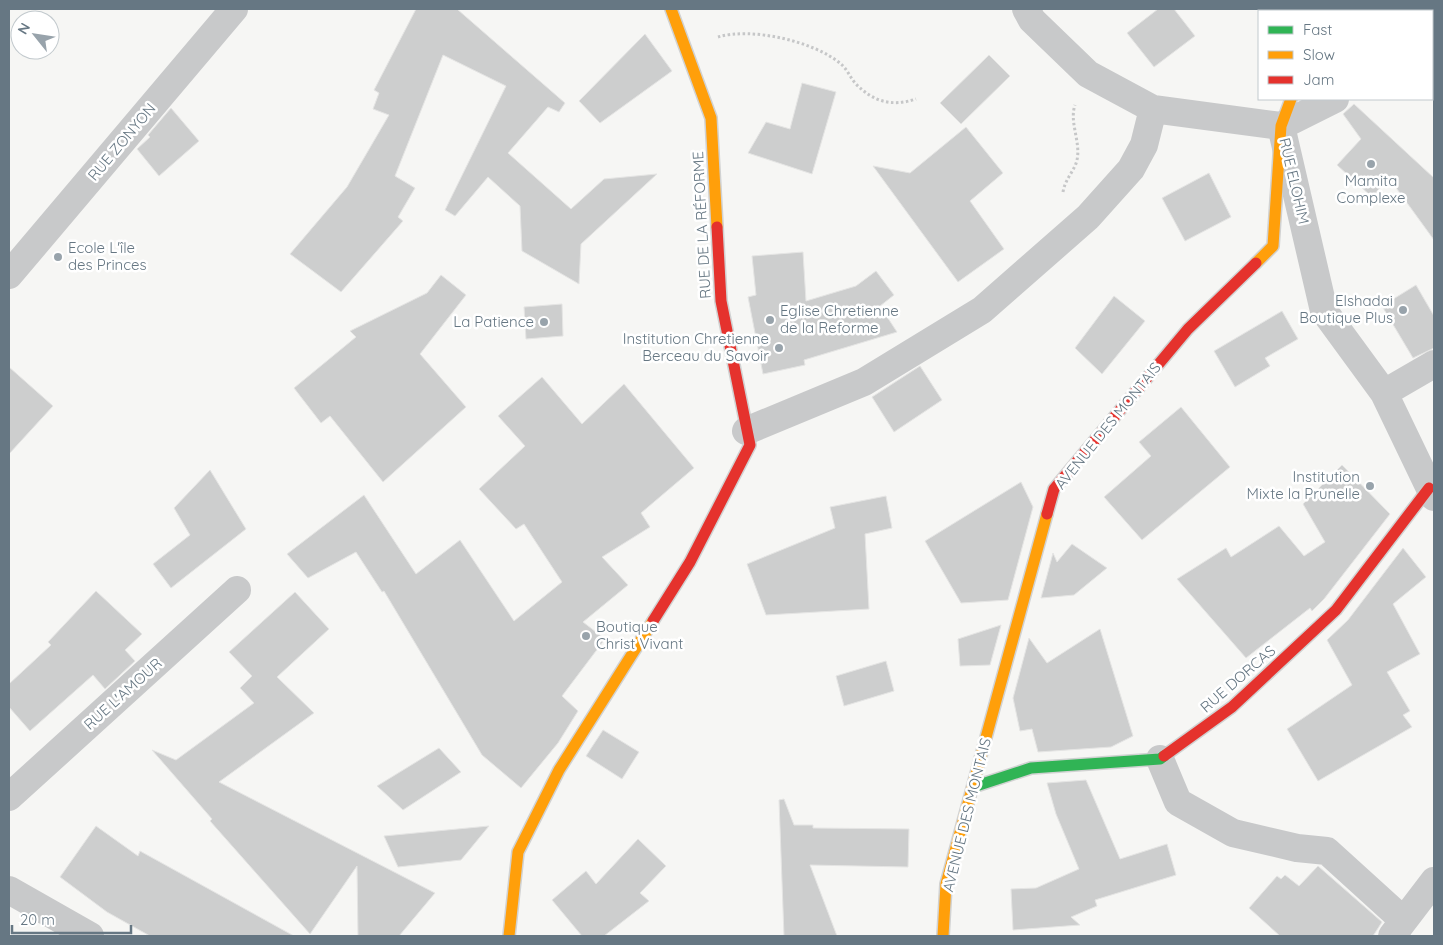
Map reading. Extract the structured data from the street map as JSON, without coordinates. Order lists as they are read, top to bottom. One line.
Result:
{"streets":{"street":["RUE ZONYON","RUE ELOHIM","RUE DE LA RÉFORME","AVENUE DES MONTAIS","RUE DORCAS","RUE L'AMOUR"]},"crossings":[["RUE ELOHIM","AVENUE DES MONTAIS"],["RUE ELOHIM","RUE DORCAS"]],"places":["Mamita Complexe","Ecole L'île des Princes","Elshadai Boutique Plus","Eglise Chretienne de la Reforme","La Patience","Institution Chretienne Berceau du Savoir","Institution Mixte la Prunelle","Boutique Christ Vivant"],"legend":["Fast","Slow","Jam"],"scale_bar":"20 m","north":"top left"}
